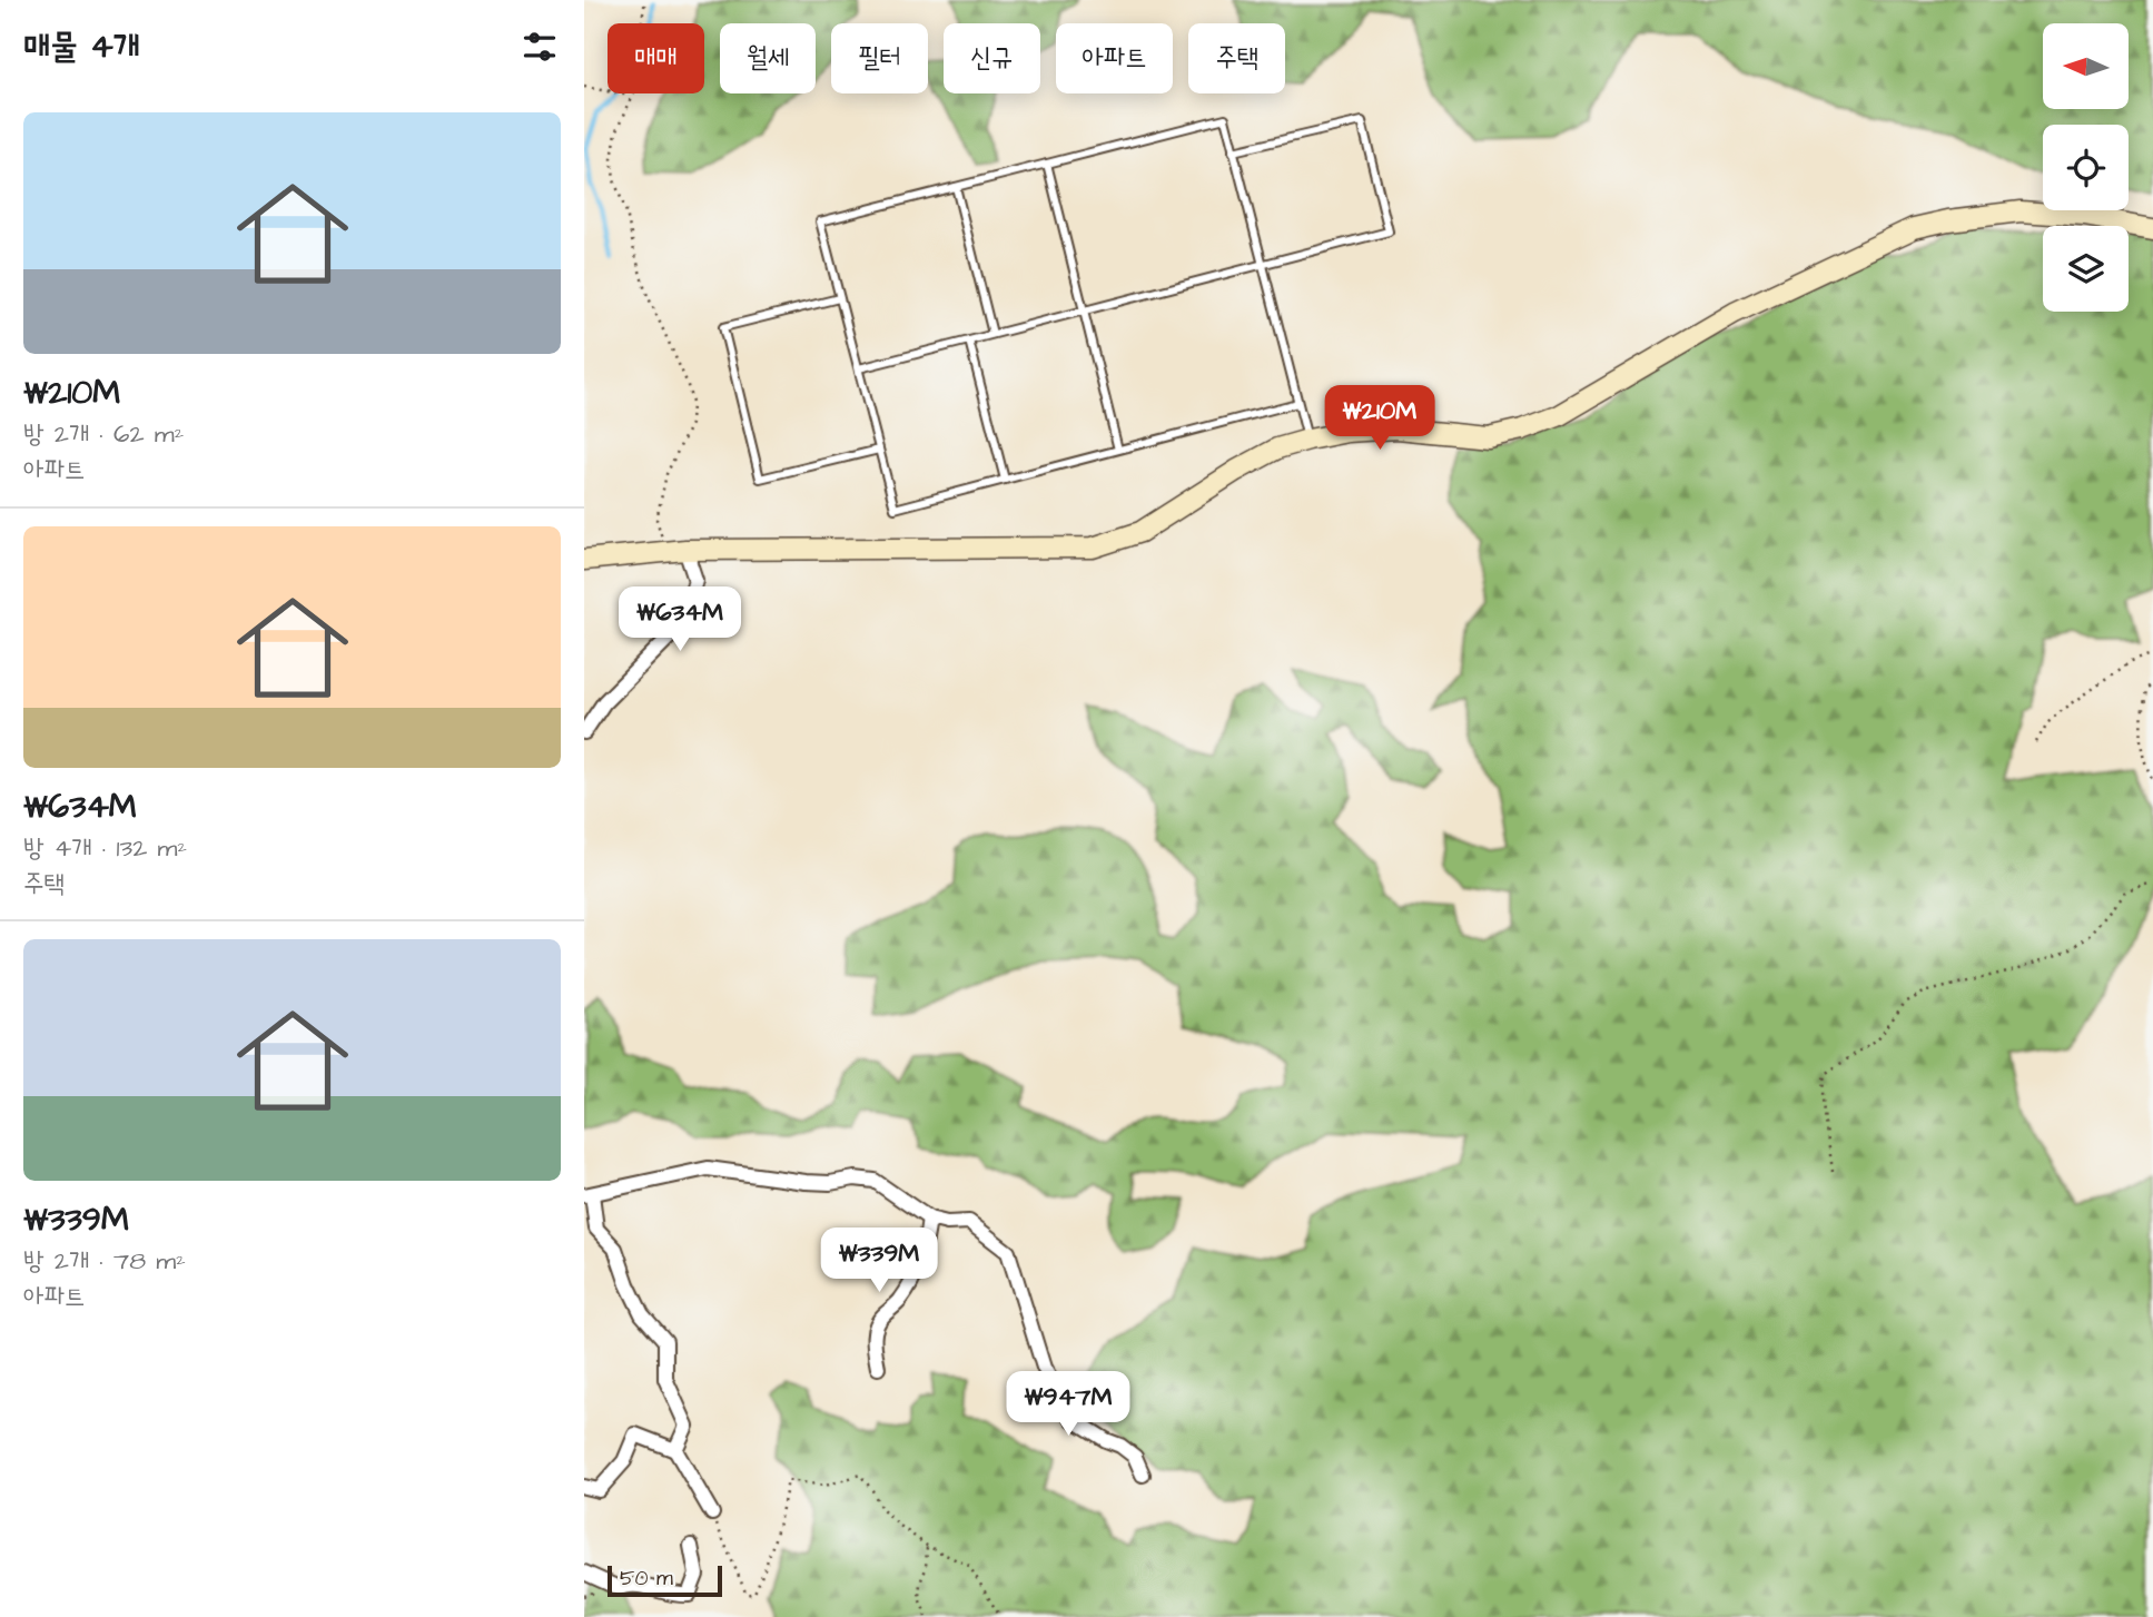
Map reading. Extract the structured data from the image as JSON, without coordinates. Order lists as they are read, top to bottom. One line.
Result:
{"scale_bar":"50 m","north":"left","page":{"heading":"매물 4개","chip":["매매","월세","필터","신규","아파트","주택"],"list":[{"name":"₩210M","note":"방 2개 · 62 m² · 아파트"},{"name":"₩634M","note":"방 4개 · 132 m² · 주택"},{"name":"₩339M","note":"방 2개 · 78 m² · 아파트"}],"price":["₩210M","₩634M","₩339M","₩947M"],"scale":"50 m"}}
